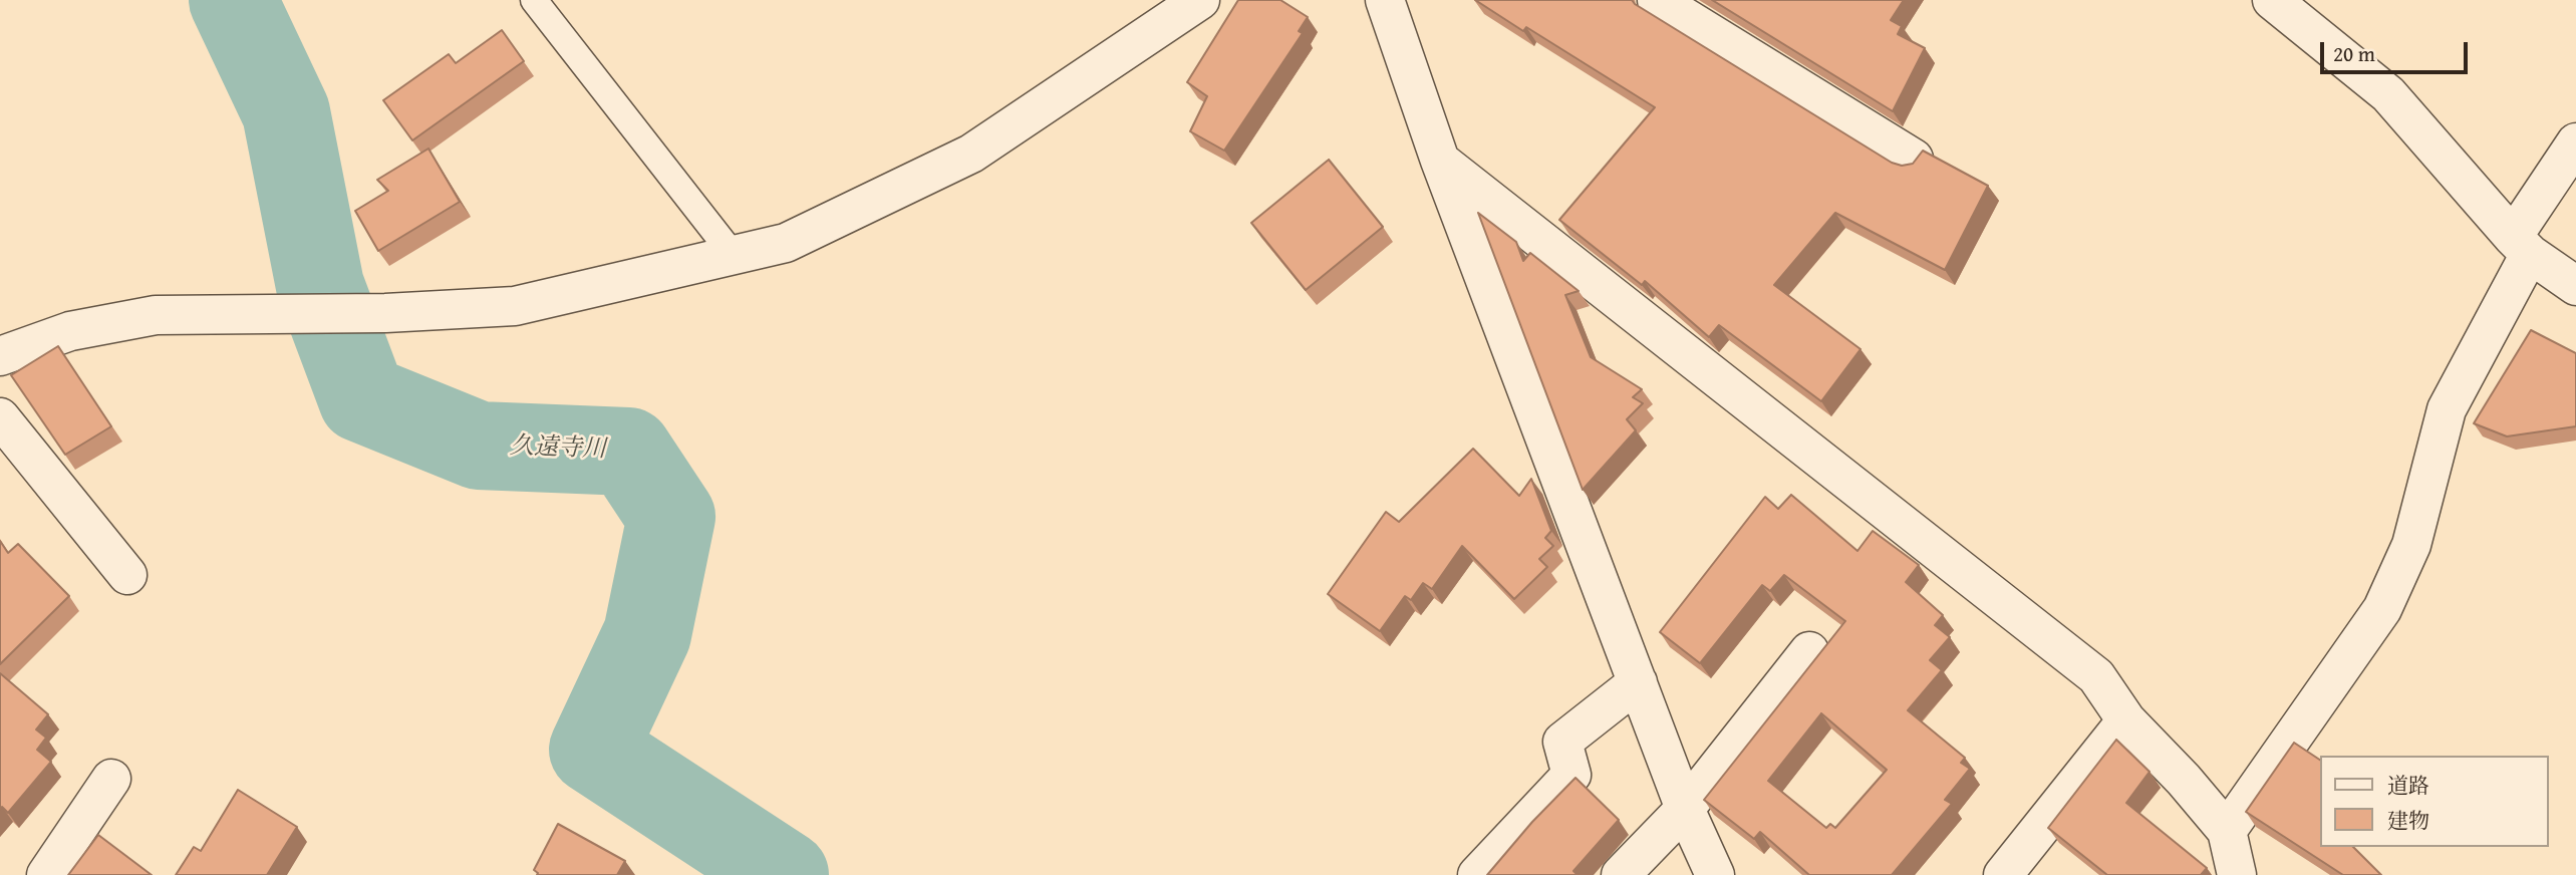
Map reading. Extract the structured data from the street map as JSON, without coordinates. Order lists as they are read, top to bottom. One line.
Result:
{"water":["久遠寺川"],"legend":["道路","建物"],"scale_bar":"20 m"}
